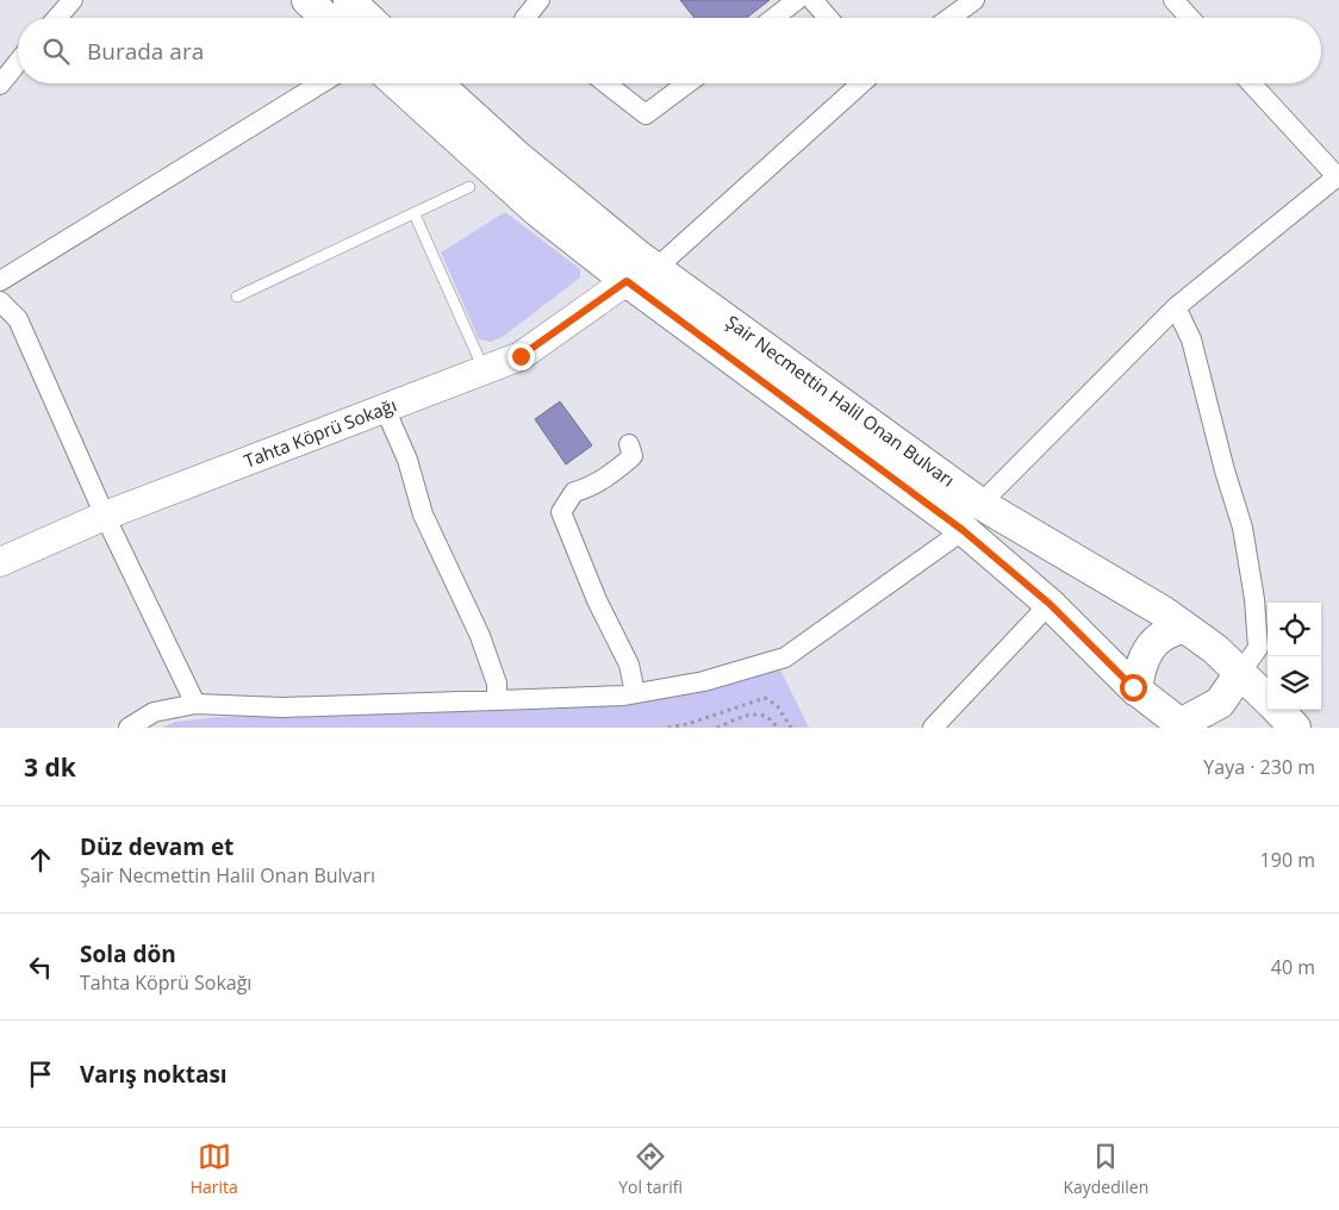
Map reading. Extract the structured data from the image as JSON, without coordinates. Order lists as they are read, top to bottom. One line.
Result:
{"streets":{"main road":["Şair Necmettin Halil Onan Bulvarı"],"street":["Tahta Köprü Sokağı"]},"crossings":[["Şair Necmettin Halil Onan Bulvarı","Tahta Köprü Sokağı"]],"page":{"search":"Burada ara","heading":["3 dk","Yaya · 230 m"],"list":[["Düz devam et","Şair Necmettin Halil Onan Bulvarı","190 m"],["Sola dön","Tahta Köprü Sokağı","40 m"],"Varış noktası"],"nav":["Harita","Yol tarifi","Kaydedilen"]}}
